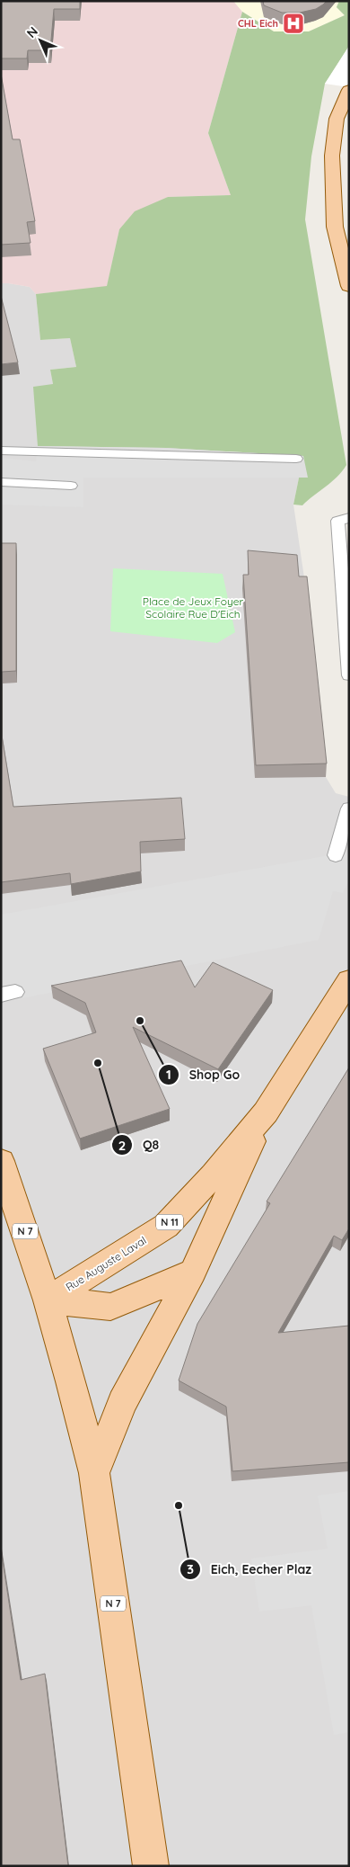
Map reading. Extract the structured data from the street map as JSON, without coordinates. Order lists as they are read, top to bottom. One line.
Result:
{"streets":{"main road":["N 11","N 7","Rue Auguste Laval"]},"crossings":[["N 7","Rue Auguste Laval"]],"parks":["Place de Jeux Foyer Scolaire Rue D'Eich"],"places":{"hospital":["CHL Eich"],"other":["Shop Go","Q8","Eich, Eecher Plaz"]},"north":"top left"}
